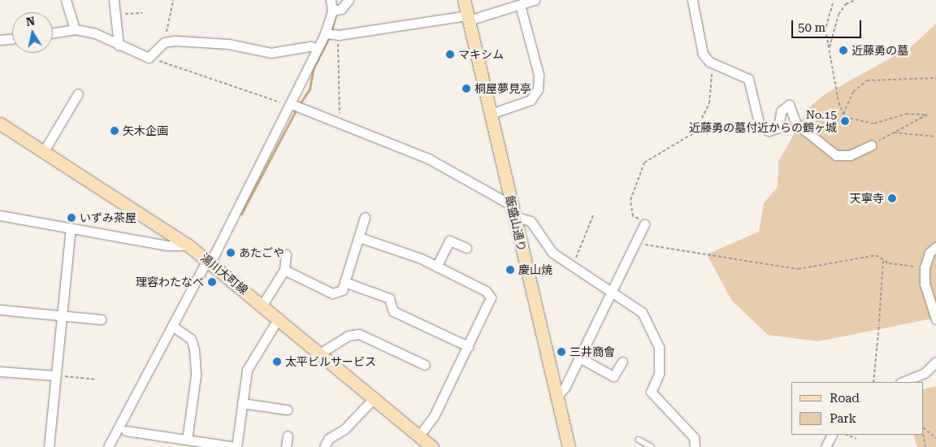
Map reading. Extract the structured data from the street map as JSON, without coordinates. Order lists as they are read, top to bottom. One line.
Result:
{"streets":{"main road":["飯盛山通り","湯川大町線"]},"places":["近藤勇の墓","マキシム","桐屋夢見亭","No.15 近藤勇の墓付近からの鶴ヶ城","矢木企画","天寧寺","いずみ茶屋","あたごや","慶山焼","理容わたなべ","三井商會","太平ビルサービス"],"legend":["Road","Park"],"scale_bar":"50 m","north":"top"}
